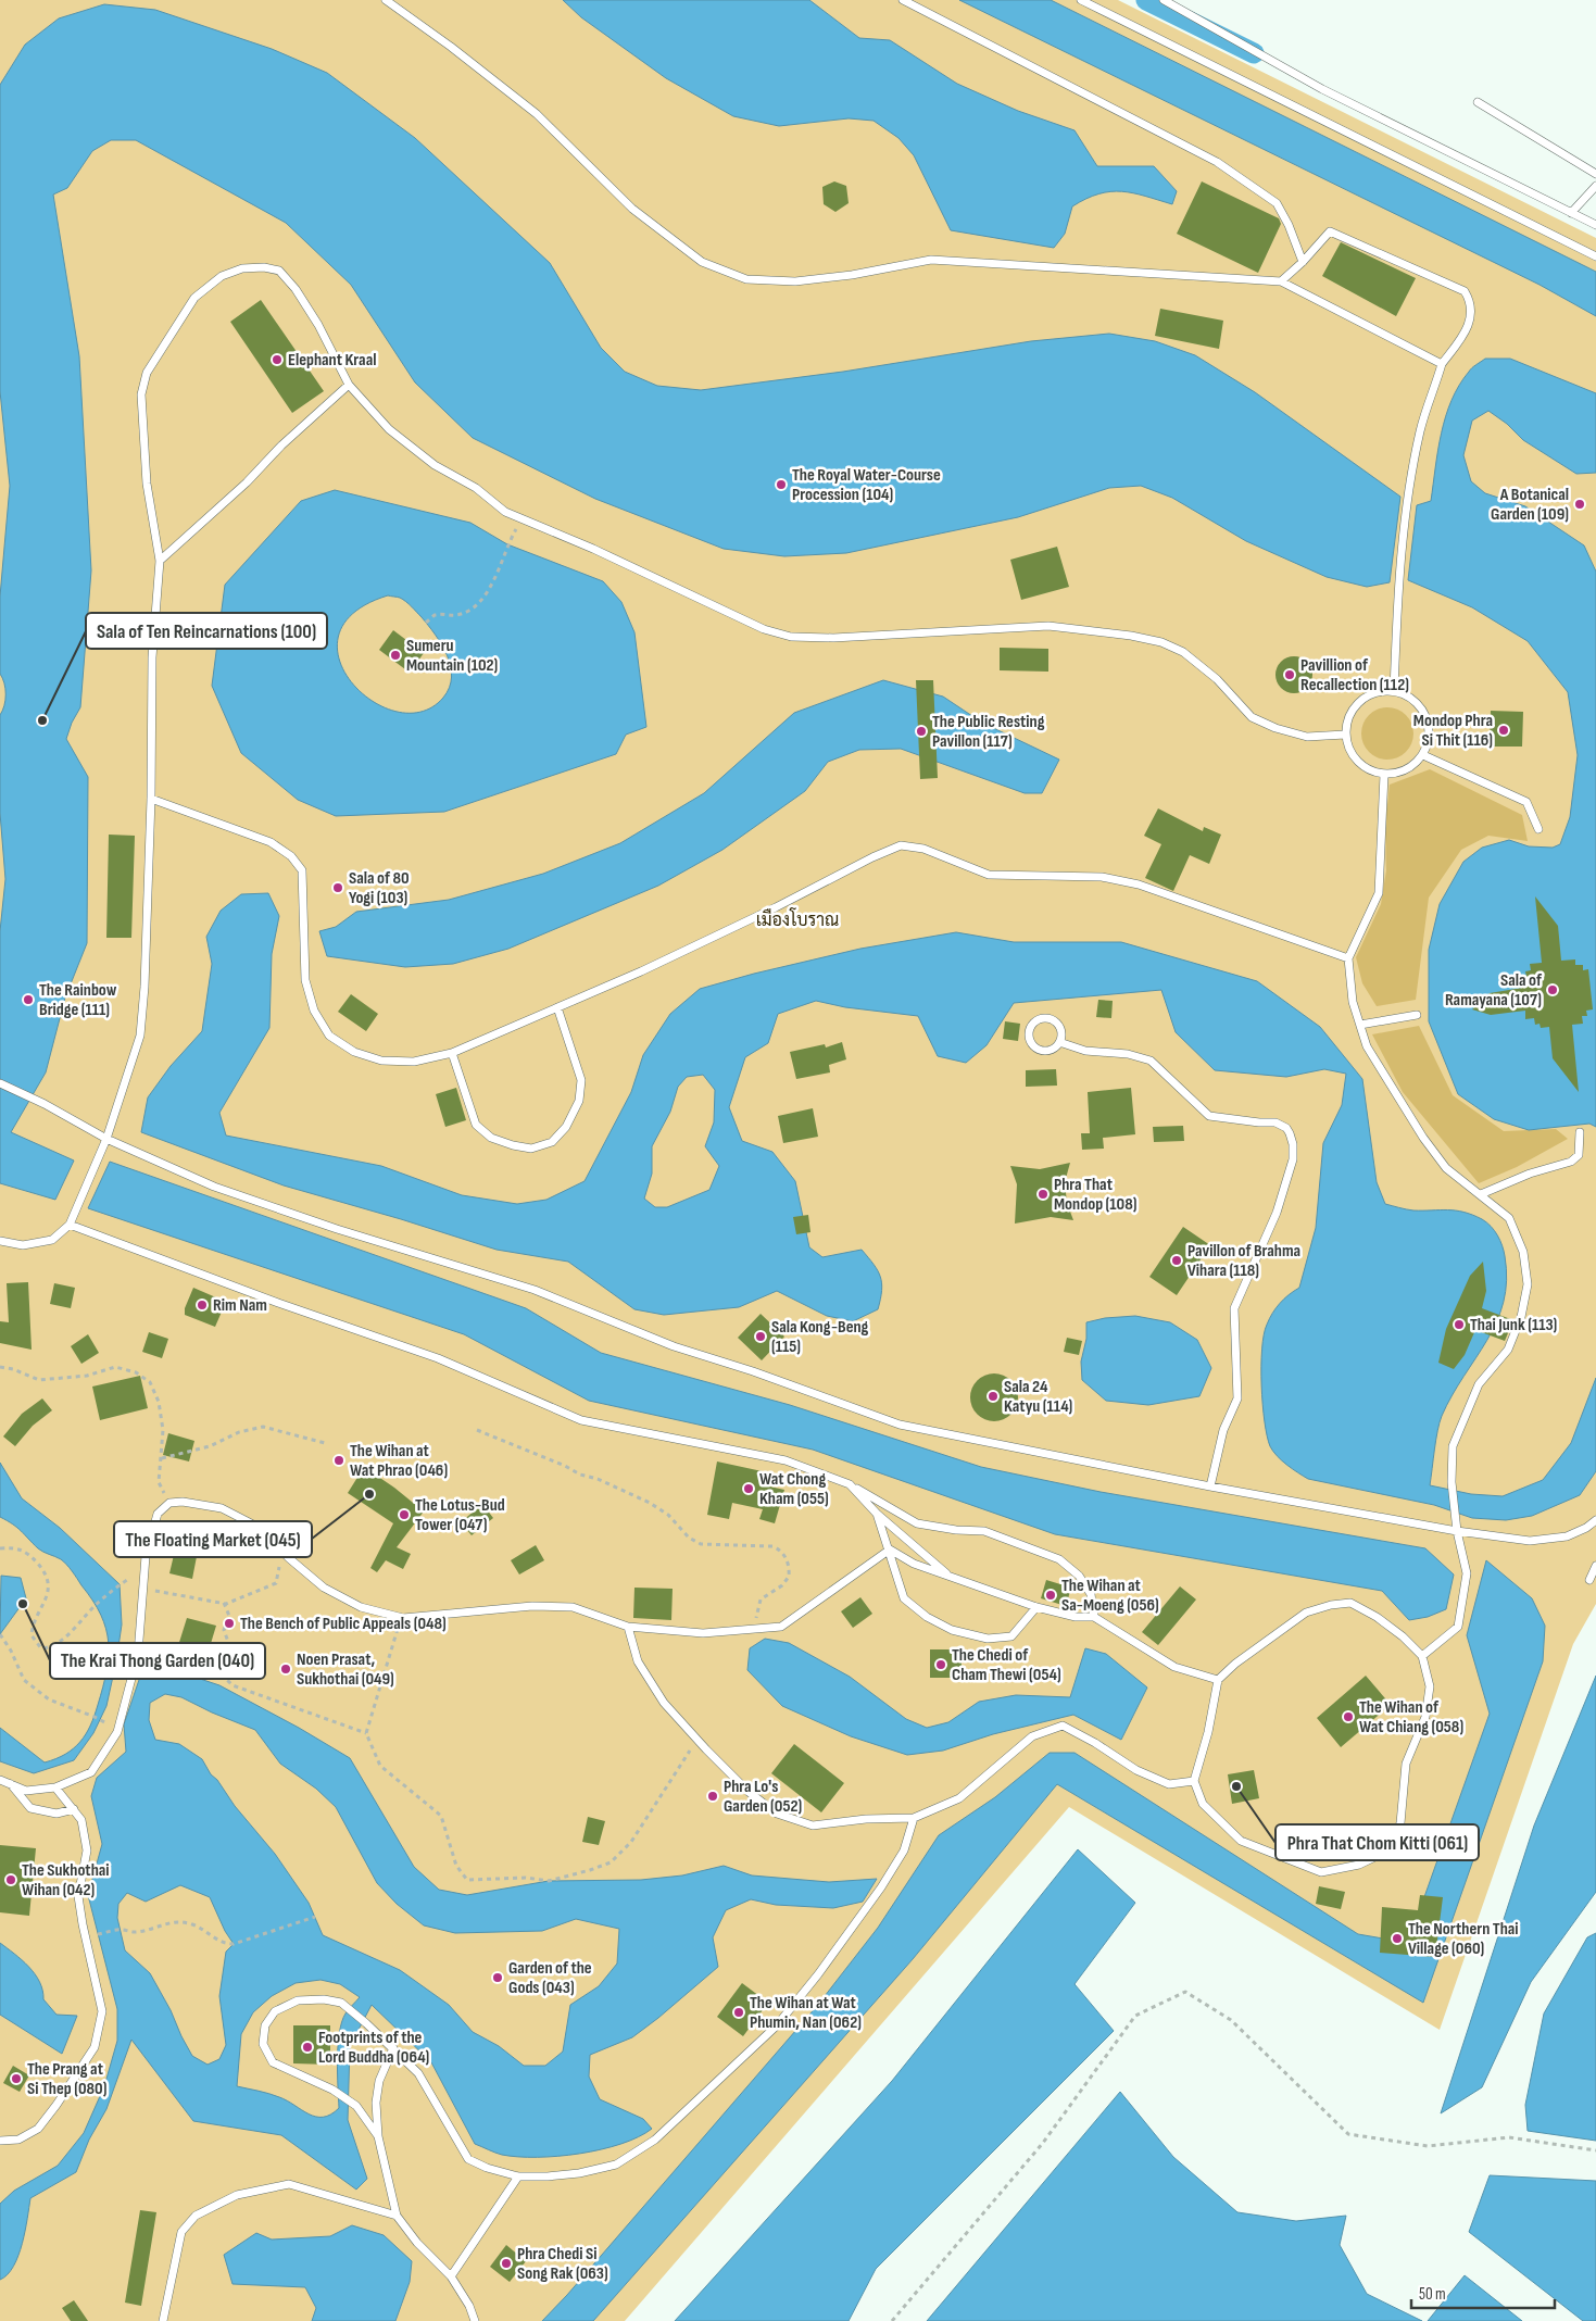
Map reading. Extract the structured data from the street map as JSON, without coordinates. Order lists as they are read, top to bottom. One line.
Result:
{"parks":["เมืองโบราณ"],"places":["Elephant Kraal","The Royal Water-Course Procession (104)","A Botanical Garden (109)","Sumeru Mountain (102)","Pavillion of Recallection (112)","Sala of Ten Reincarnations (100)","Mondop Phra Si Thit (116)","The Public Resting Pavillon (117)","Sala of 80 Yogi (103)","Sala of Ramayana (107)","The Rainbow Bridge (111)","Phra That Mondop (108)","Pavillon of Brahma Vihara (118)","Rim Nam","Thai Junk (113)","Sala Kong-Beng (115)","Sala 24 Katyu (114)","The Wihan at Wat Phrao (046)","Wat Chong Kham (055)","The Floating Market (045)","The Lotus-Bud Tower (047)","The Wihan at Sa-Moeng (056)","The Krai Thong Garden (040)","The Bench of Public Appeals (048)","The Chedi of Cham Thewi (054)","Noen Prasat, Sukhothai (049)","The Wihan of Wat Chiang (058)","Phra That Chom Kitti (061)","Phra Lo's Garden (052)","The Sukhothai Wihan (042)","The Northern Thai Village (060)","Garden of the Gods (043)","The Wihan at Wat Phumin, Nan (062)","Footprints of the Lord Buddha (064)","The Prang at Si Thep (080)","Phra Chedi Si Song Rak (063)"],"scale_bar":"50 m"}
